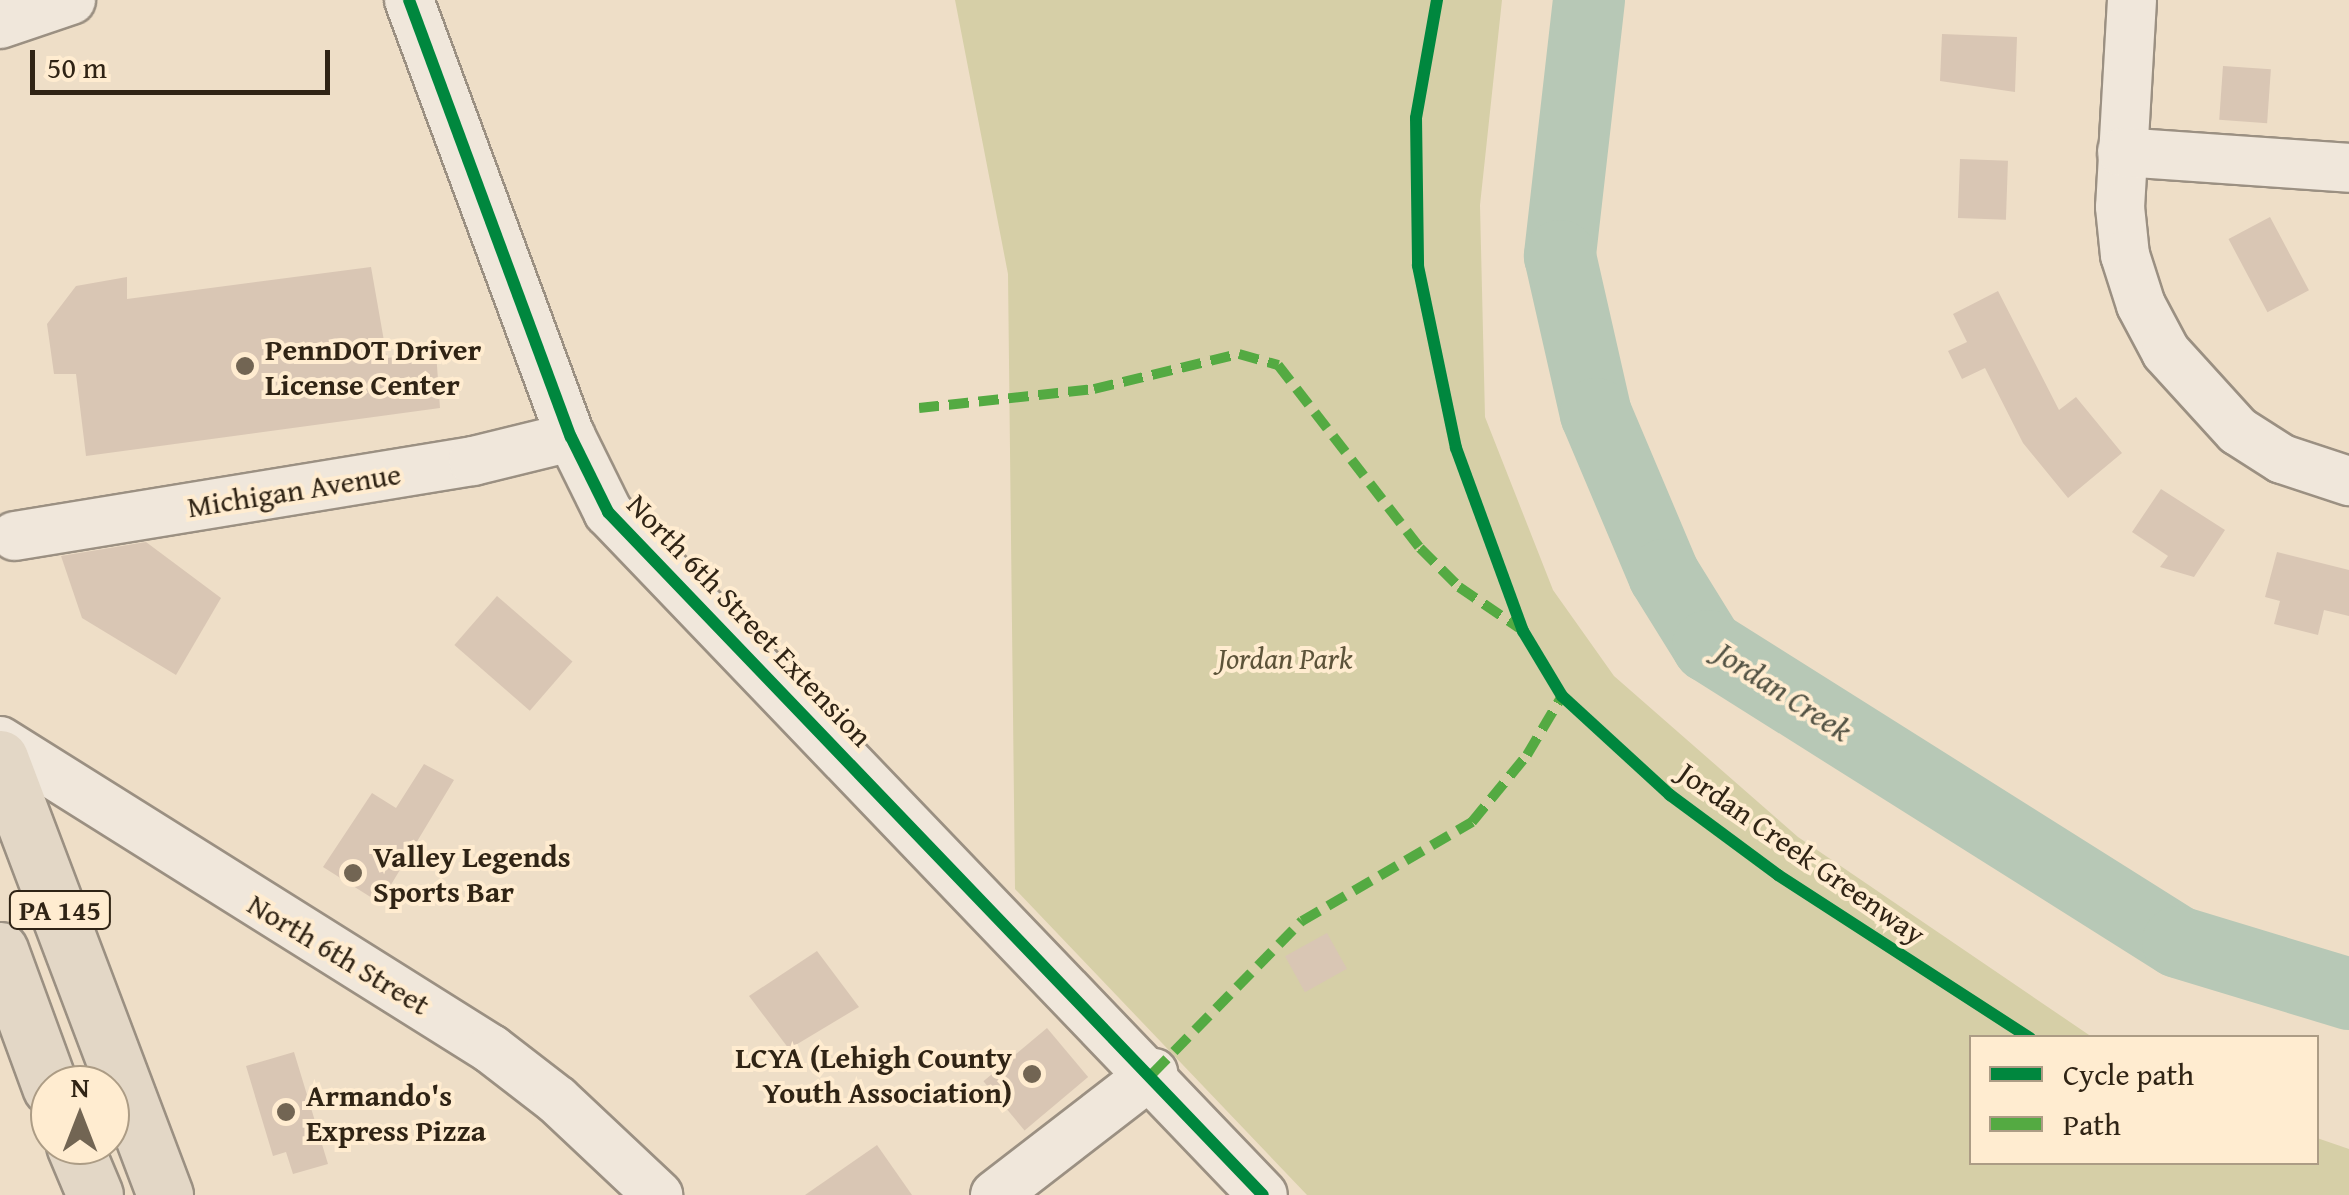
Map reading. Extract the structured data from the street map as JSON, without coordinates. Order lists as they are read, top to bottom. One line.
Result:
{"streets":{"main road":["PA 145"],"street":["Michigan Avenue","North 6th Street Extension","North 6th Street"],"cycle path":["Jordan Creek Greenway"]},"crossings":[["Michigan Avenue","North 6th Street Extension"],["PA 145","North 6th Street"]],"water":["Jordan Creek"],"parks":["Jordan Park"],"places":["PennDOT Driver License Center","Valley Legends Sports Bar","LCYA (Lehigh County Youth Association)","Armando's Express Pizza"],"legend":["Cycle path","Path"],"scale_bar":"50 m","north":"top"}
